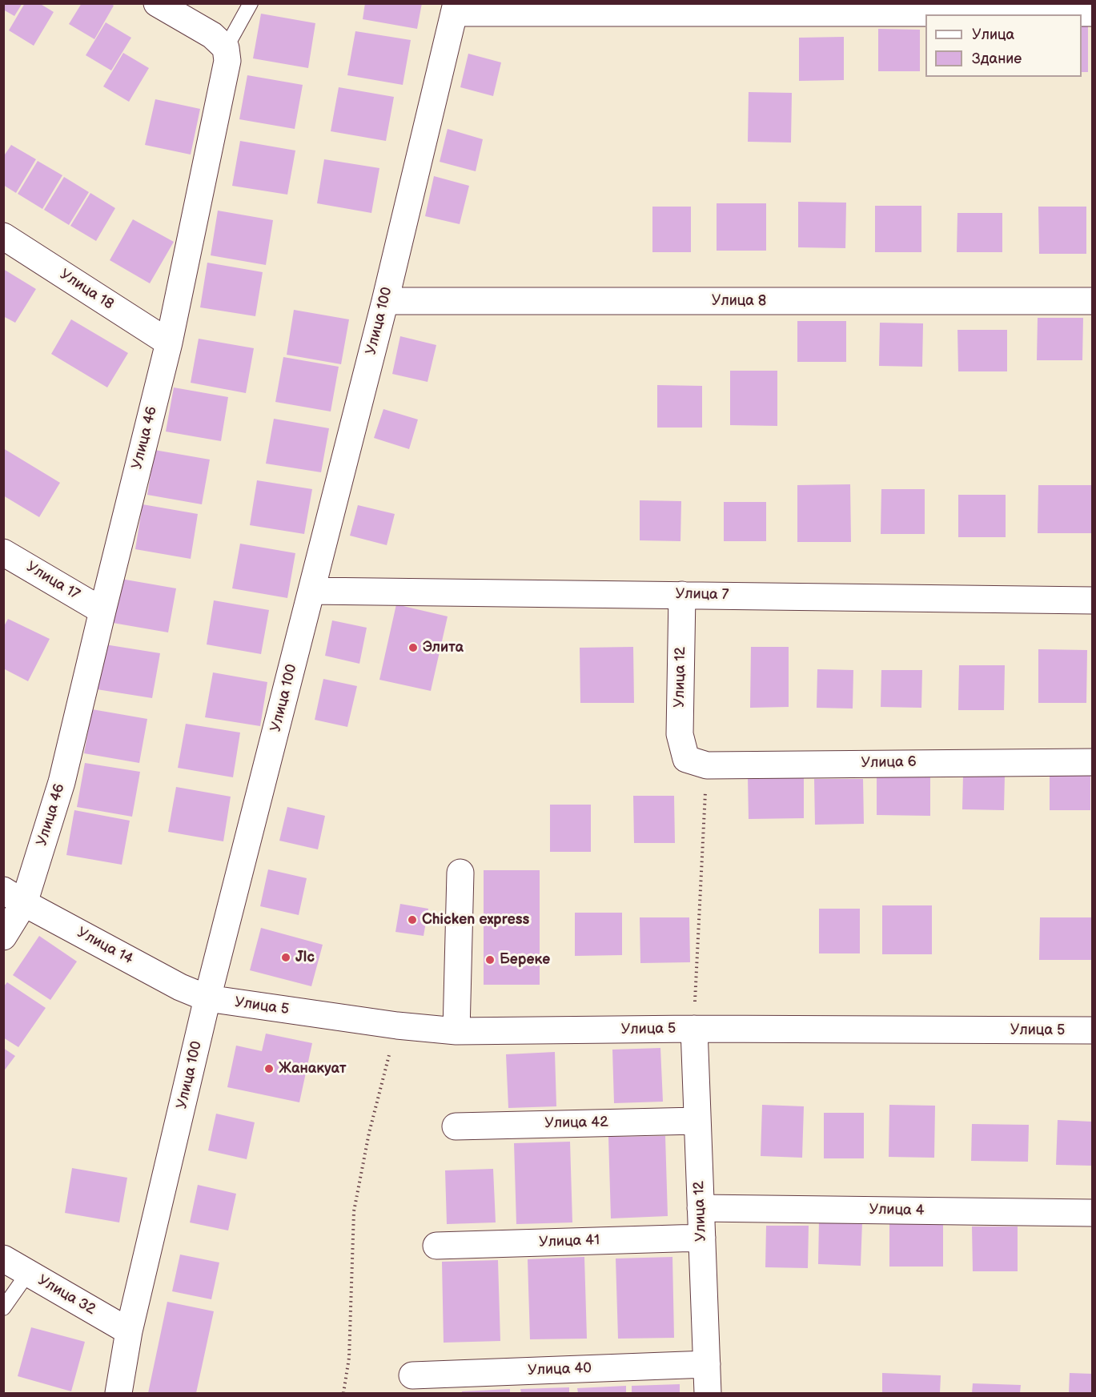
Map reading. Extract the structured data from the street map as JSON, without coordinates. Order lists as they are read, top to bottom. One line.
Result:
{"streets":{"street":["Улица 18","Улица 8","Улица 100","Улица 46","Улица 17","Улица 7","Улица 12","Улица 6","Улица 14","Улица 5","Улица 42","Улица 4","Улица 41","Улица 32","Улица 40"]},"crossings":[["Улица 18","Улица 46"],["Улица 8","Улица 100"],["Улица 100","Улица 7"],["Улица 100","Улица 14"],["Улица 100","Улица 5"],["Улица 100","Улица 32"],["Улица 46","Улица 17"],["Улица 46","Улица 14"],["Улица 7","Улица 12"],["Улица 12","Улица 6"],["Улица 12","Улица 5"],["Улица 12","Улица 42"],["Улица 12","Улица 4"],["Улица 12","Улица 41"],["Улица 12","Улица 40"],["Улица 14","Улица 5"]],"places":["Элита","Chicken express","Jlc","Береке","Жанакуат"],"legend":["Улица","Здание"]}
